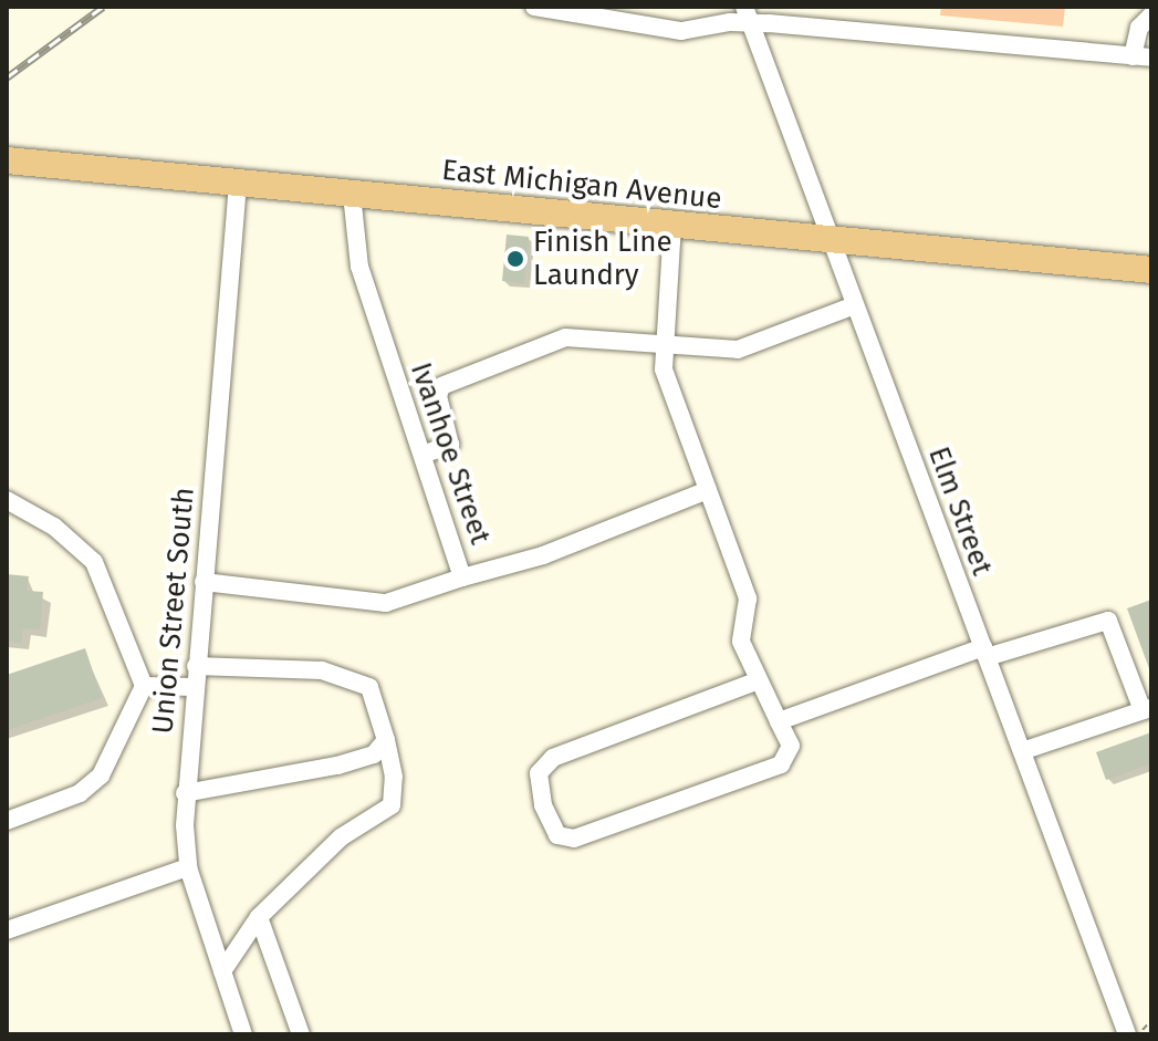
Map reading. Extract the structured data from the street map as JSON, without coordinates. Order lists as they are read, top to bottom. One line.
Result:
{"streets":{"highway":["East Michigan Avenue"],"street":["Ivanhoe Street","Elm Street","Union Street South"]},"crossings":[["East Michigan Avenue","Ivanhoe Street"],["East Michigan Avenue","Elm Street"],["East Michigan Avenue","Union Street South"],["Ivanhoe Street","Union Street South"]],"places":["Finish Line Laundry"]}
